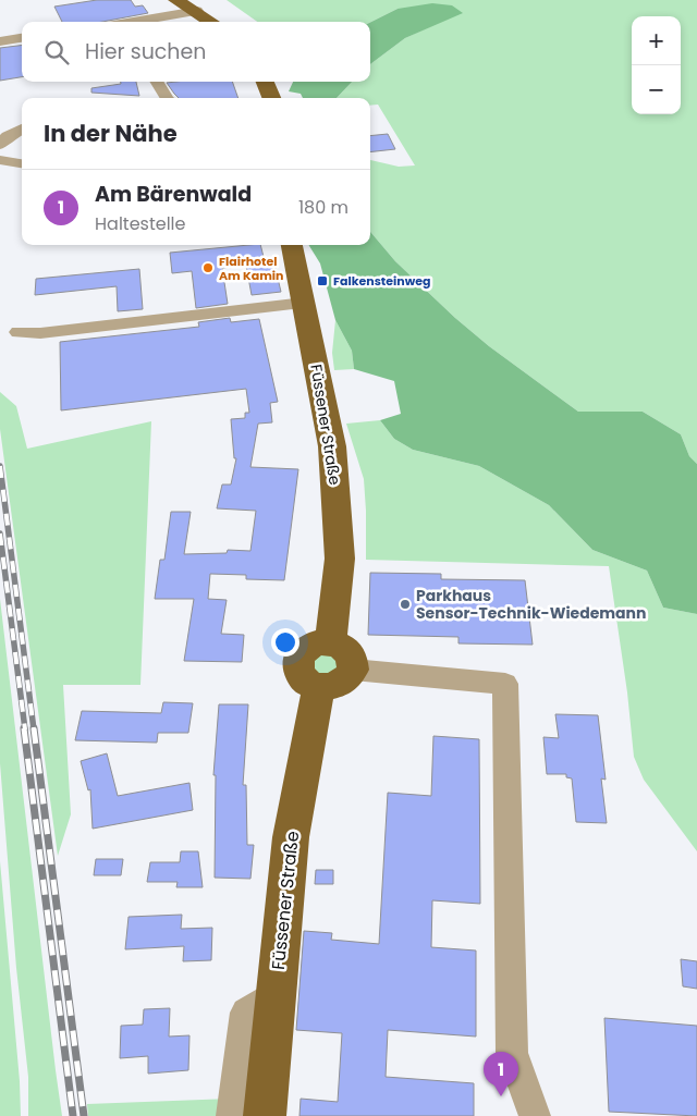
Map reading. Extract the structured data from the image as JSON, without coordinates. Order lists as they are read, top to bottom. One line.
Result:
{"streets":{"main road":["Füssener Straße"]},"places":{"other":["Flairhotel Am Kamin","Parkhaus Sensor-Technik-Wiedemann"],"transit":["Falkensteinweg"]},"page":{"map_buttons":["+","−"],"search":"Hier suchen","heading":"In der Nähe","list":[{"mark":"1","name":"Am Bärenwald","note":"Haltestelle","value":"180 m"}],"pins":"1"}}
